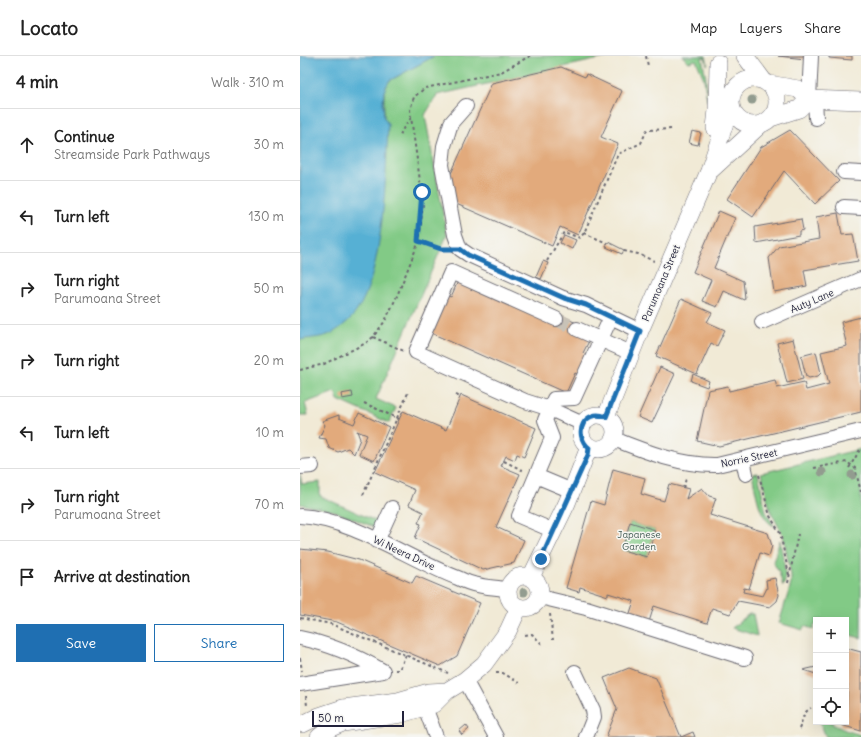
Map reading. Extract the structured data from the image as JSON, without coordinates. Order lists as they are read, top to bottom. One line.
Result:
{"streets":{"main road":["Parumoana Street"],"street":["Auty Lane","Norrie Street","Wi Neera Drive"]},"crossings":[["Parumoana Street","Norrie Street"]],"parks":["Japanese Garden"],"scale_bar":"50 m","page":{"header":"Locato","nav":["Map","Layers","Share"],"heading":["4 min","Walk · 310 m"],"list":[["Continue","Streamside Park Pathways","30 m"],["Turn left","130 m"],["Turn right","Parumoana Street","50 m"],["Turn right","20 m"],["Turn left","10 m"],["Turn right","Parumoana Street","70 m"],"Arrive at destination"],"buttons":["Save","Share"],"map_buttons":["+","−"],"scale":"50 m"}}
